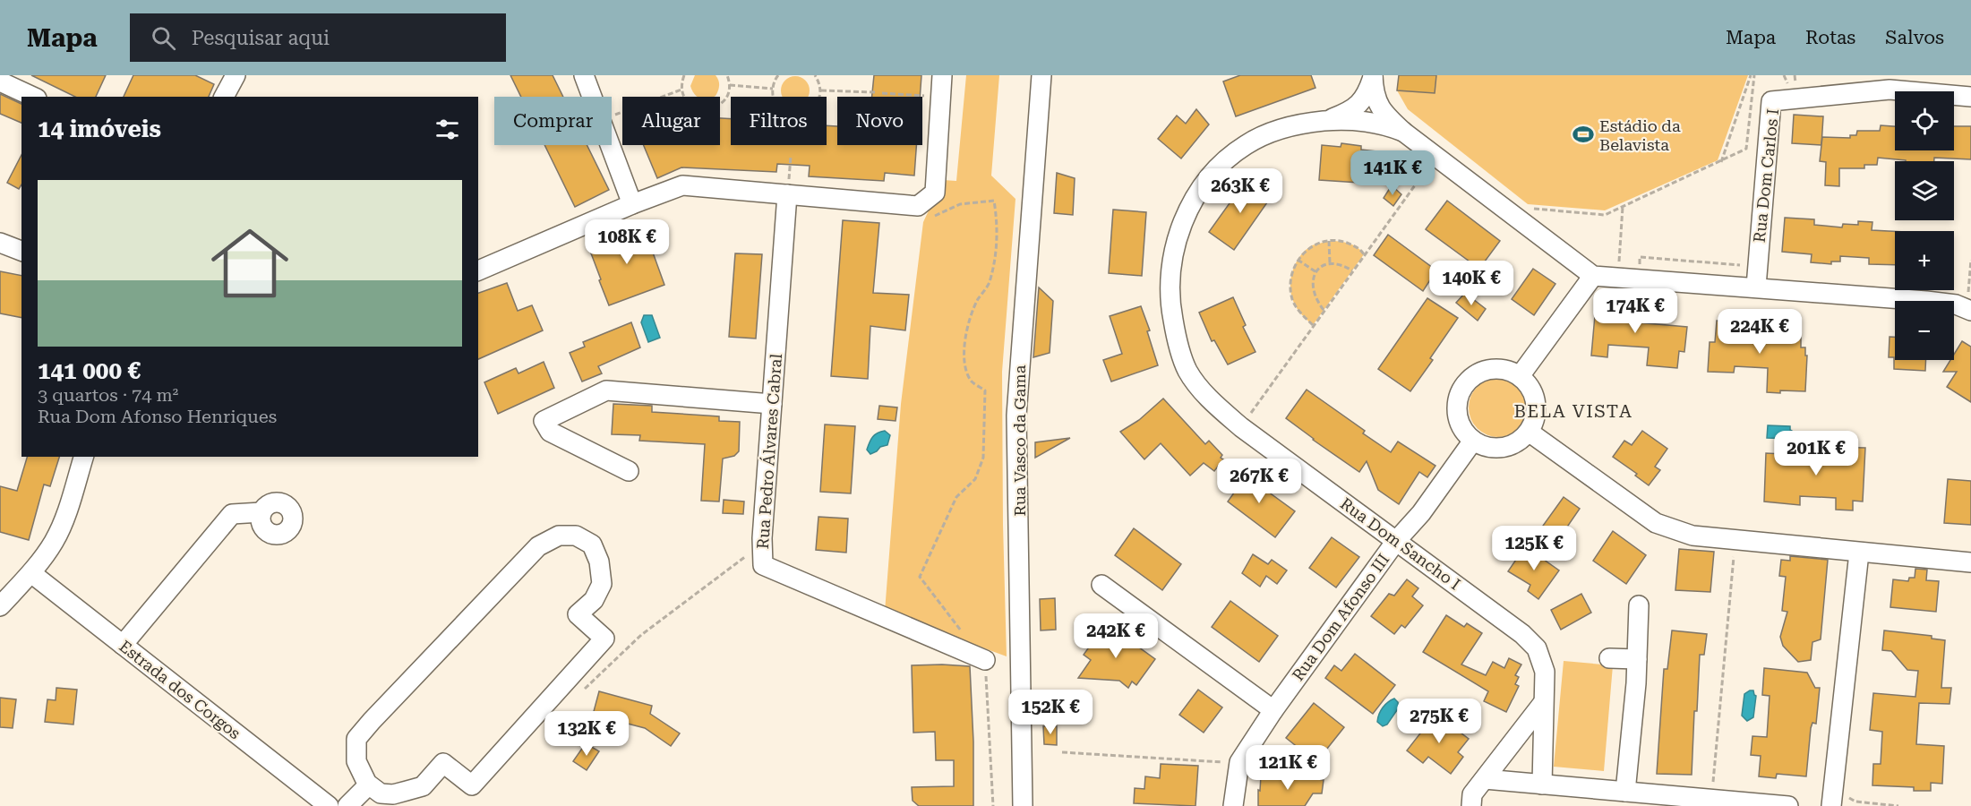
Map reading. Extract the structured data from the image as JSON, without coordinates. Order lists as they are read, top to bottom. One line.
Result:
{"streets":{"street":["Rua Dom Carlos I","Rua Vasco da Gama","Rua Pedro Álvares Cabral","Rua Dom Sancho I","Rua Dom Afonso III","Estrada dos Corgos"]},"crossings":[["Rua Dom Sancho I","Rua Dom Afonso III"]],"districts":["BELA VISTA"],"places":{"sports":["Estádio da Belavista"]},"page":{"header":"Mapa","search":"Pesquisar aqui","nav":["Mapa","Rotas","Salvos"],"map_buttons":["+","−"],"chip":["Comprar","Alugar","Filtros","Novo"],"heading":"14 imóveis","price":["141K €","263K €","108K €","140K €","174K €","224K €","201K €","267K €","125K €","242K €","152K €","275K €","132K €","121K €"],"list":[{"name":"141 000 €","note":"3 quartos · 74 m² · Rua Dom Afonso Henriques"}]}}
